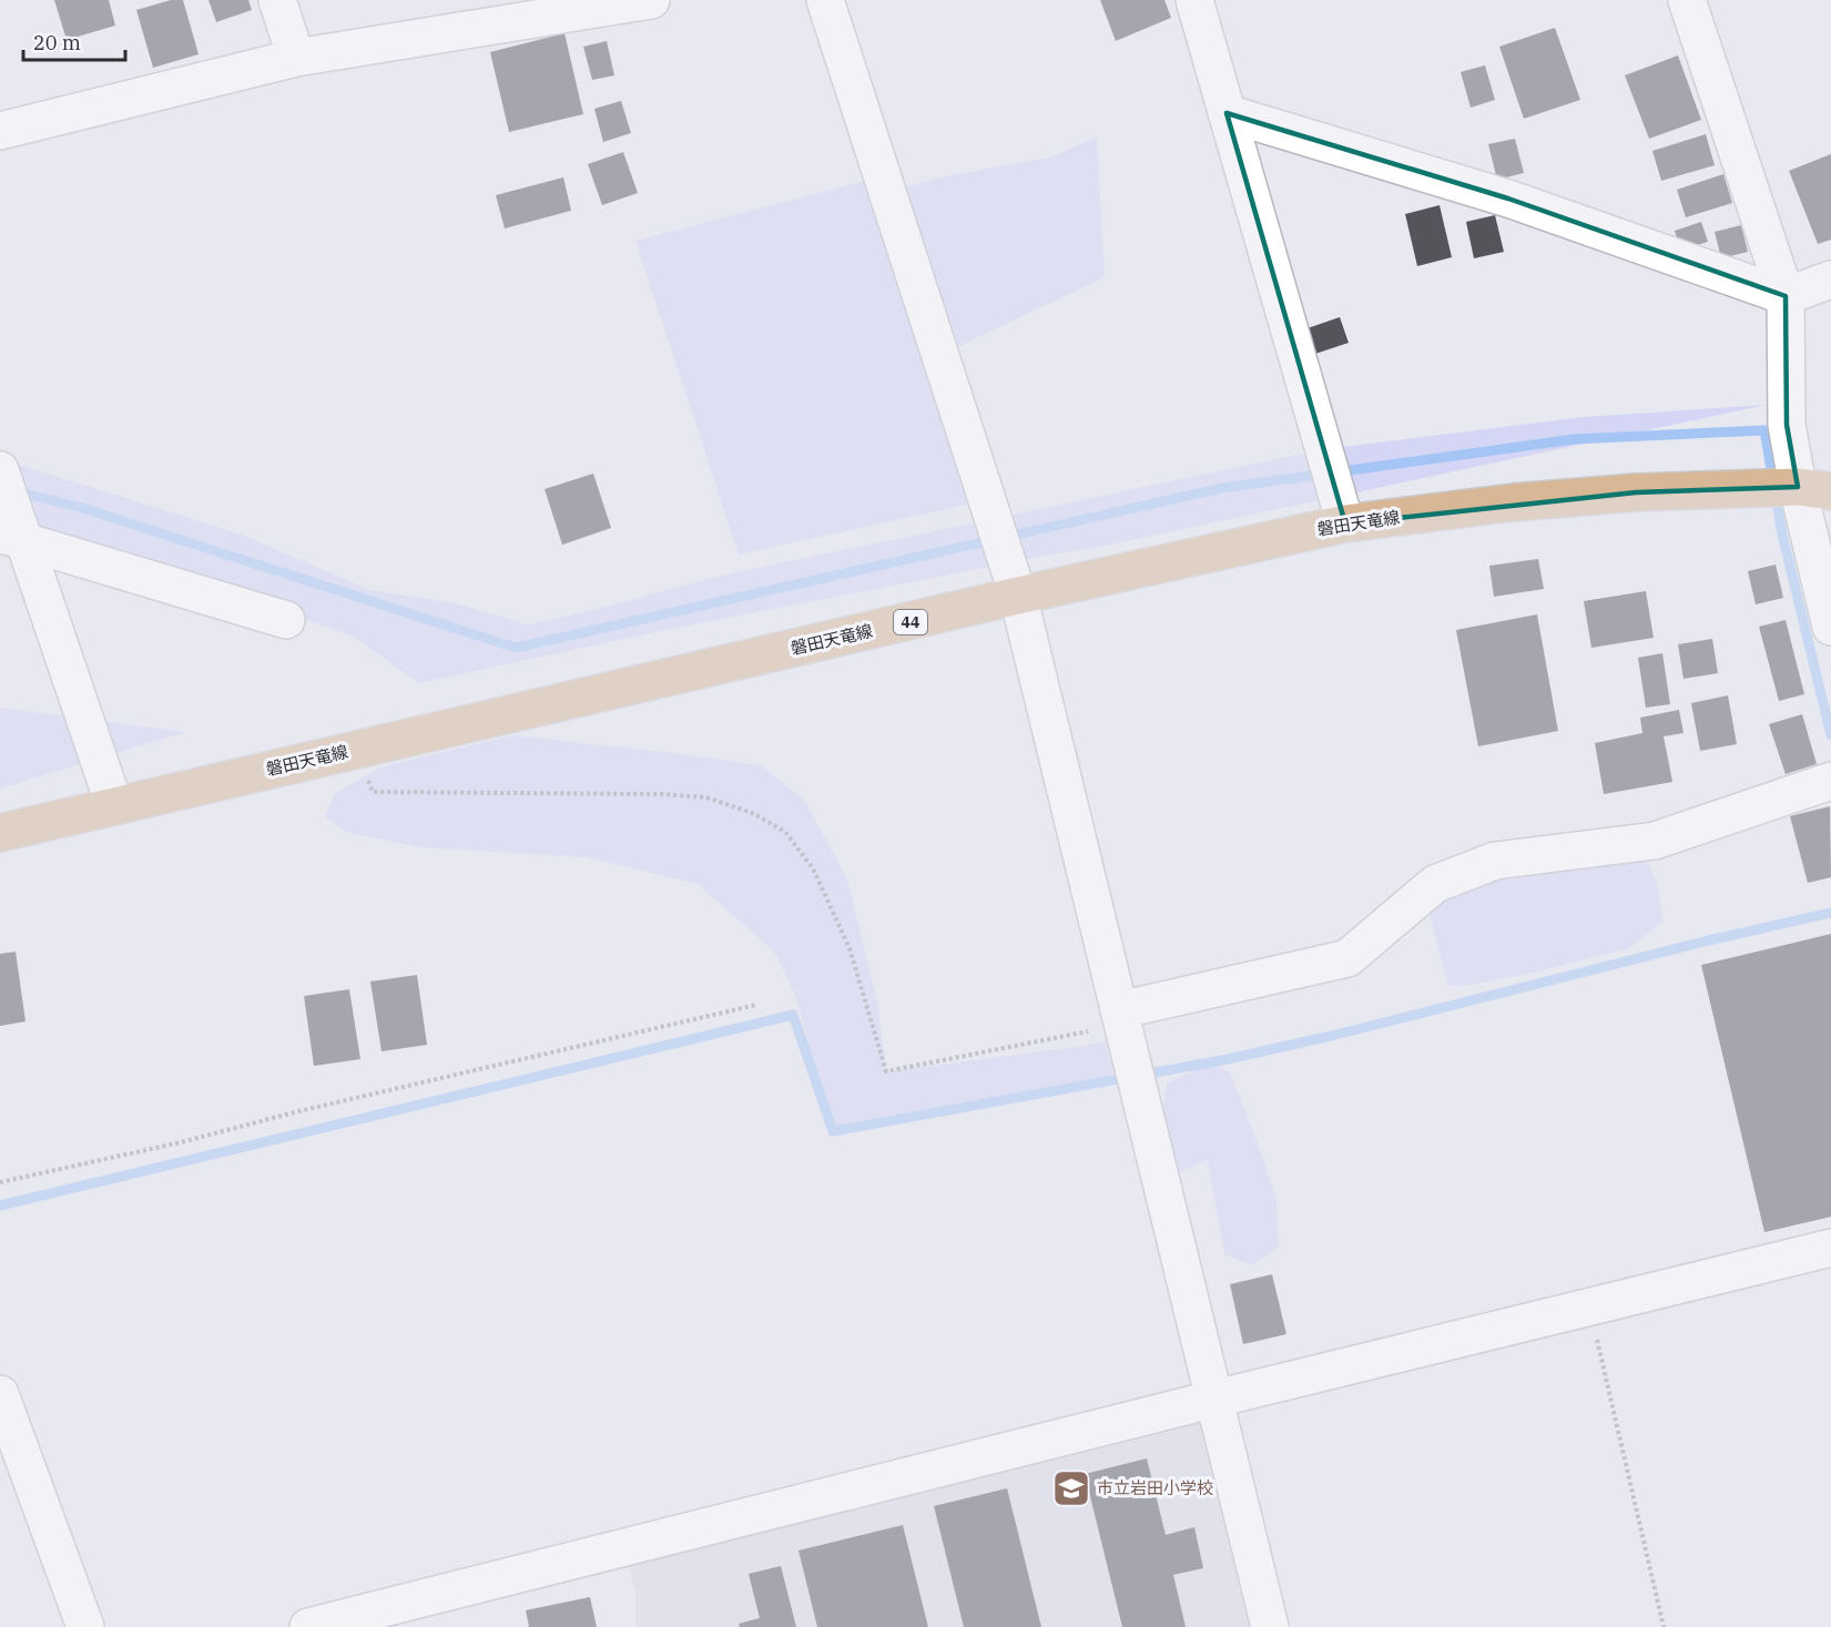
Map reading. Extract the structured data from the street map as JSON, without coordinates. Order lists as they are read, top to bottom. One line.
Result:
{"streets":{"main road":["磐田天竜線","44"]},"places":{"school or university":["市立岩田小学校"]},"scale_bar":"20 m"}
